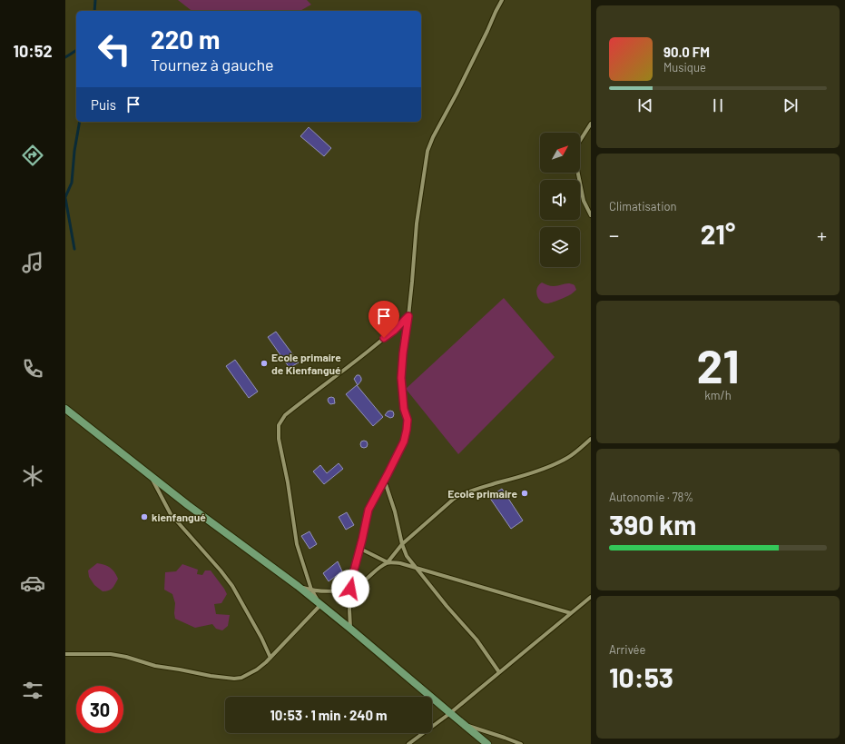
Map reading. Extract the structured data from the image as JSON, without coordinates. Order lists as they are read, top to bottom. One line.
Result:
{"places":["Ecole primaire de Kienfangué","Ecole primaire","kienfangué"],"north":"top right","page":{"tabs":"10:52","turn":["220 m","Tournez à gauche"],"song":["90.0 FM","Musique"],"then":"Puis","tile":["Climatisation",["21","km/h"],["Autonomie · 78%","390 km"],["Arrivée","10:53"]],"heat":["−","21°","+"],"limit":"30","trip":"10:53 · 1 min · 240 m"}}
